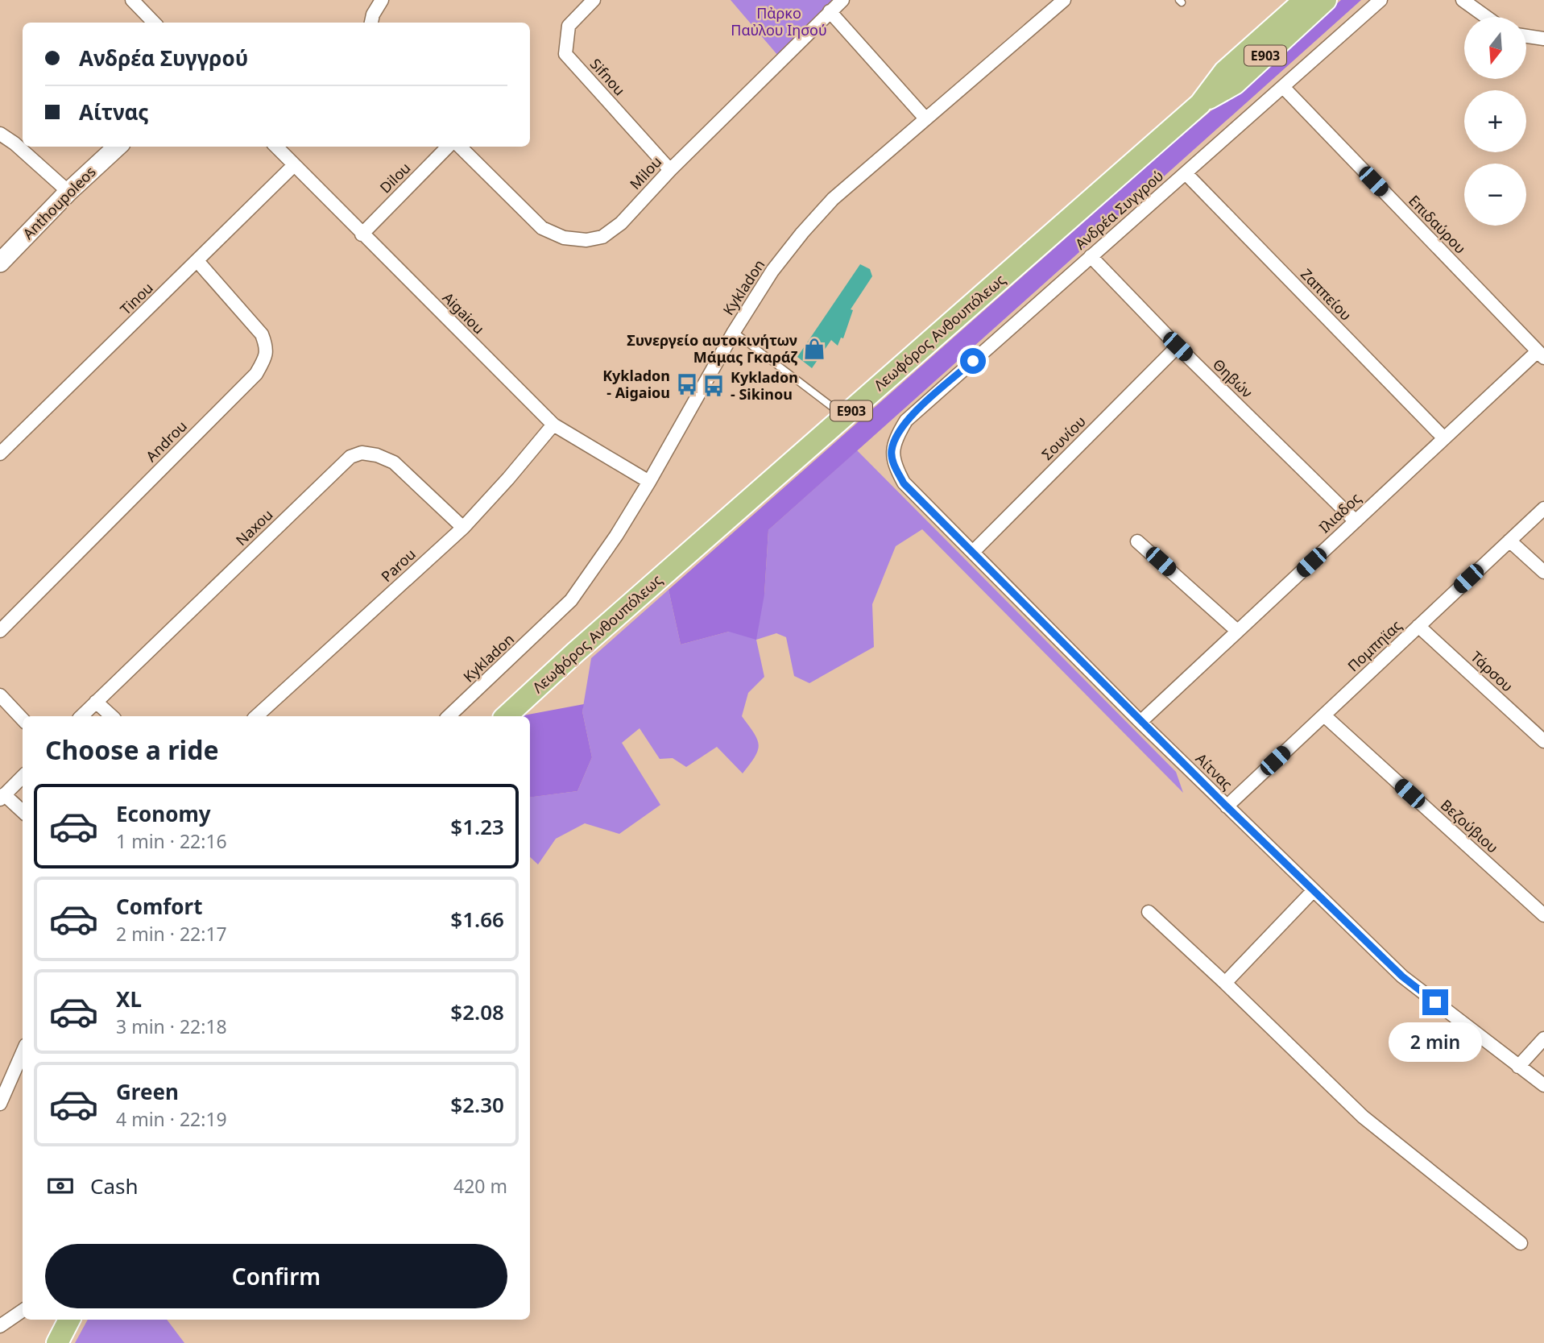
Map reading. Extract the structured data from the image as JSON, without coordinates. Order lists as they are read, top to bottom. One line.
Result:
{"streets":{"main road":["E903","Λεωφόρος Ανθουπόλεως"],"street":["Sifnou","Milou","Dilou","Anthoupoleos","Ανδρέα Συγγρού","Επιδαύρου","Kykladon","Ζαππείου","Tinou","Aigaiou","Θηβών","Σουνίου","Androu","Ιλιαδος","Naxou","Parou","Πομπηϊας","Τάρσου","Αίτνας","Βεζούβιου"]},"crossings":[["Sifnou","Milou"],["Dilou","Aigaiou"],["Ανδρέα Συγγρού","Επιδαύρου"],["Ανδρέα Συγγρού","Ζαππείου"],["Ανδρέα Συγγρού","Θηβών"],["Ανδρέα Συγγρού","Αίτνας"],["Επιδαύρου","Ιλιαδος"],["Kykladon","Aigaiou"],["Ζαππείου","Ιλιαδος"],["Tinou","Aigaiou"],["Tinou","Androu"],["Aigaiou","Parou"],["Θηβών","Σουνίου"],["Θηβών","Ιλιαδος"],["Σουνίου","Αίτνας"],["Ιλιαδος","Αίτνας"],["Naxou","Parou"],["Πομπηϊας","Τάρσου"],["Πομπηϊας","Αίτνας"],["Πομπηϊας","Βεζούβιου"]],"parks":["Πἀρκο Παὐλου Ιησού"],"places":{"shop":["Συνεργείο αυτοκινήτων Μάμας Γκαράζ"],"bus stop":["Kykladon - Aigaiou","Kykladon - Sikinou"]},"north":"bottom","page":{"map_buttons":["+","−"],"banner":["Ανδρέα Συγγρού","Αίτνας"],"heading":"Choose a ride","list":[{"name":"Economy","note":"1 min · 22:16","value":"$1.23"},{"name":"Comfort","note":"2 min · 22:17","value":"$1.66"},{"name":"XL","note":"3 min · 22:18","value":"$2.08"},{"name":"Green","note":"4 min · 22:19","value":"$2.30"}],"bubble":"2 min","pay":["Cash","420 m"],"buttons":"Confirm"}}
